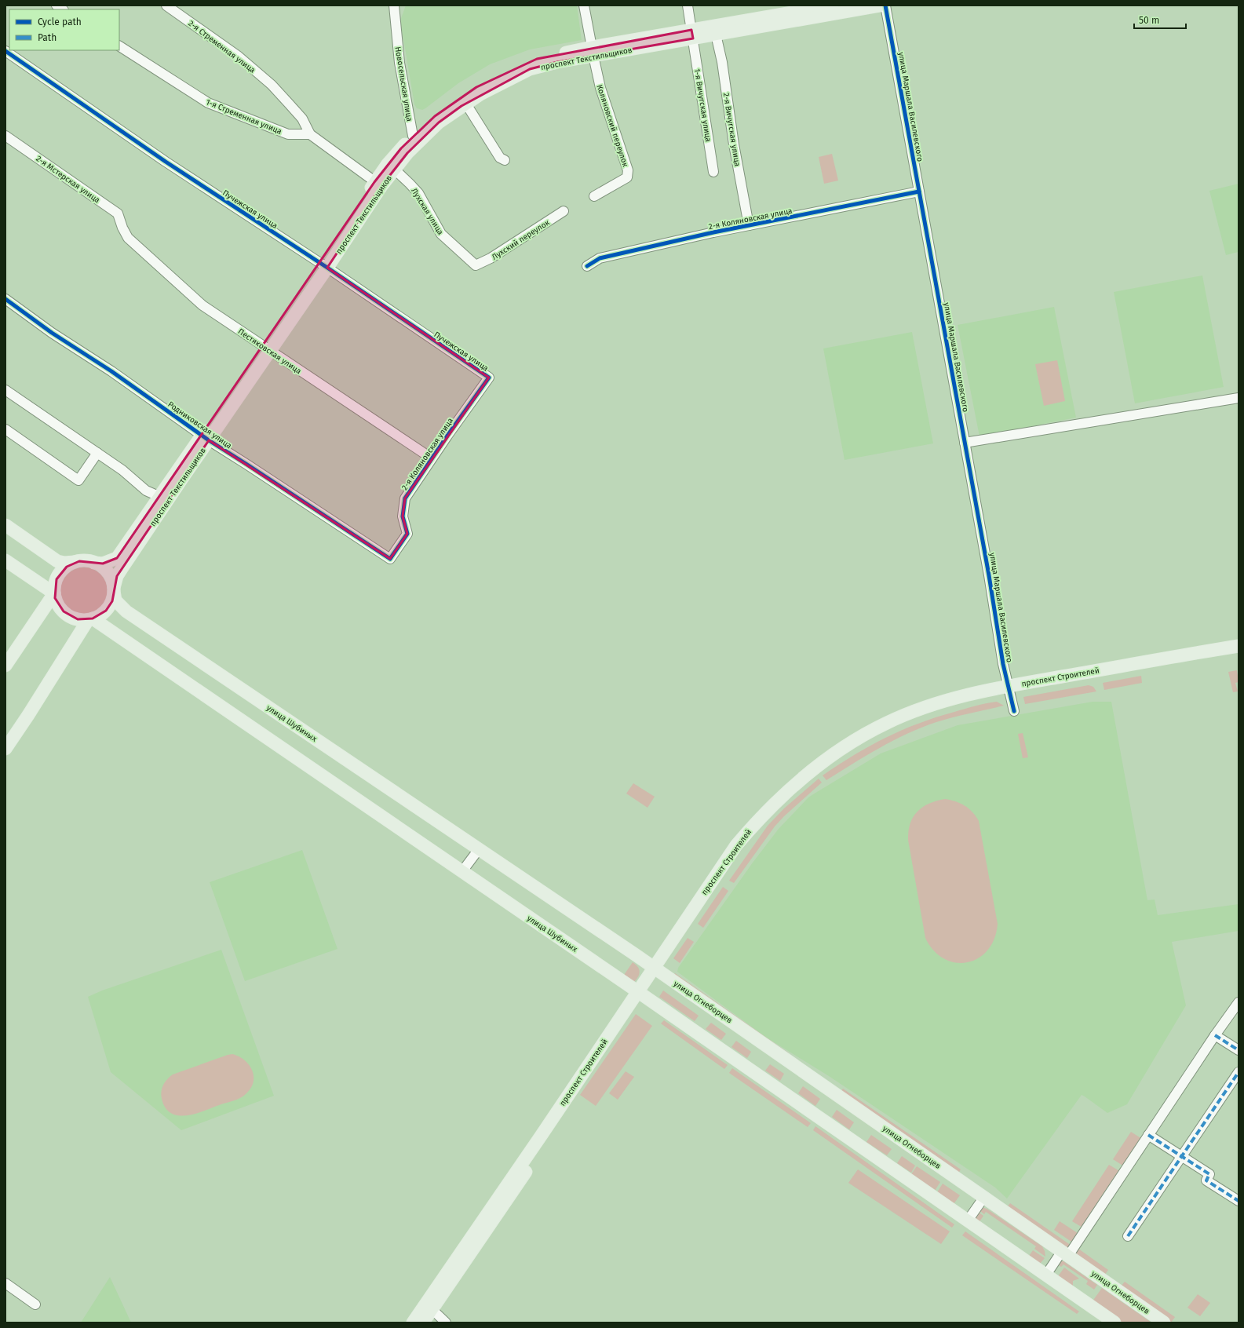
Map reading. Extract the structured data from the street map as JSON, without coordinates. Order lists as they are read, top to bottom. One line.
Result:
{"streets":{"main road":["проспект Текстильщиков","проспект Строителей","улица Шубиных","улица Огнеборцев"],"street":["2-я Стременная улица","Новосельская улица","1-я Вичугская улица","улица Маршала Василевского","1-я Стременная улица","Коляновский переулок","2-я Вичугская улица","2-я Мстерская улица","Пучежская улица","Лухская улица","2-я Коляновская улица","Лухский переулок","Пестяковская улица","Родниковская улица"]},"crossings":[["2-я Стременная улица","1-я Стременная улица"],["проспект Текстильщиков","Новосельская улица"],["проспект Текстильщиков","1-я Вичугская улица"],["проспект Текстильщиков","Коляновский переулок"],["проспект Текстильщиков","2-я Вичугская улица"],["проспект Текстильщиков","Пучежская улица"],["проспект Текстильщиков","Лухская улица"],["проспект Текстильщиков","Пестяковская улица"],["проспект Текстильщиков","Родниковская улица"],["проспект Текстильщиков","улица Шубиных"],["улица Маршала Василевского","2-я Коляновская улица"],["улица Маршала Василевского","проспект Строителей"],["2-я Вичугская улица","2-я Коляновская улица"],["2-я Мстерская улица","Пестяковская улица"],["Пучежская улица","2-я Коляновская улица"],["Лухская улица","Лухский переулок"],["2-я Коляновская улица","Пестяковская улица"],["2-я Коляновская улица","Родниковская улица"],["проспект Строителей","улица Шубиных"],["проспект Строителей","улица Огнеборцев"],["улица Шубиных","улица Огнеборцев"]],"legend":["Cycle path","Path"],"scale_bar":"50 m"}
